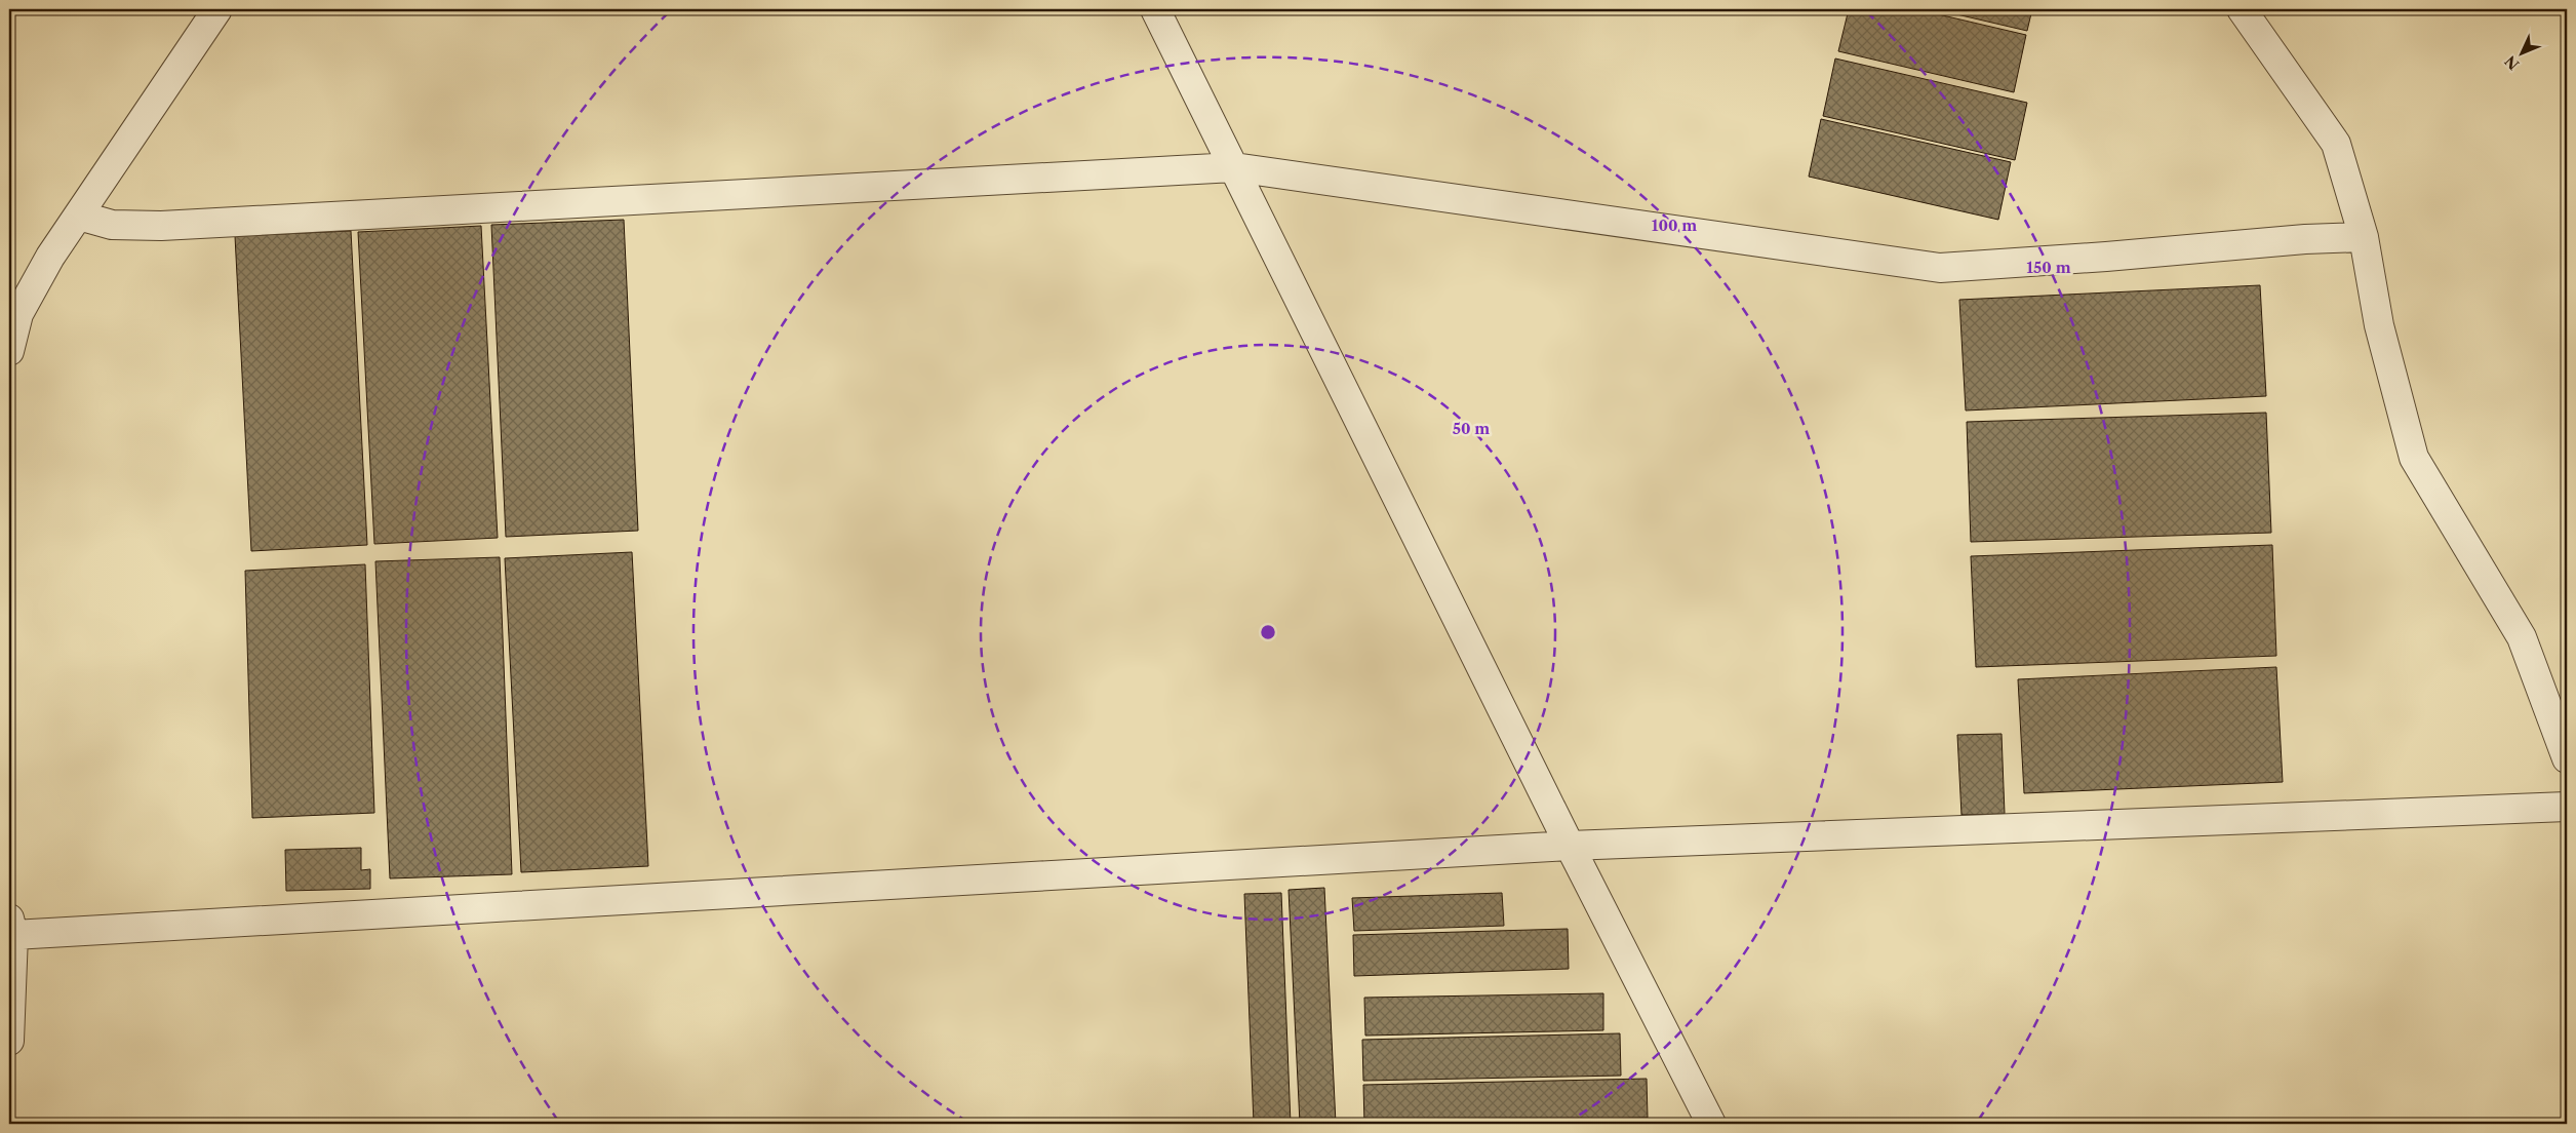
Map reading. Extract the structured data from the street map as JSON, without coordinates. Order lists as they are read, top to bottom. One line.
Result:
{"north":"bottom left","rings":["100 m","150 m","50 m"]}
